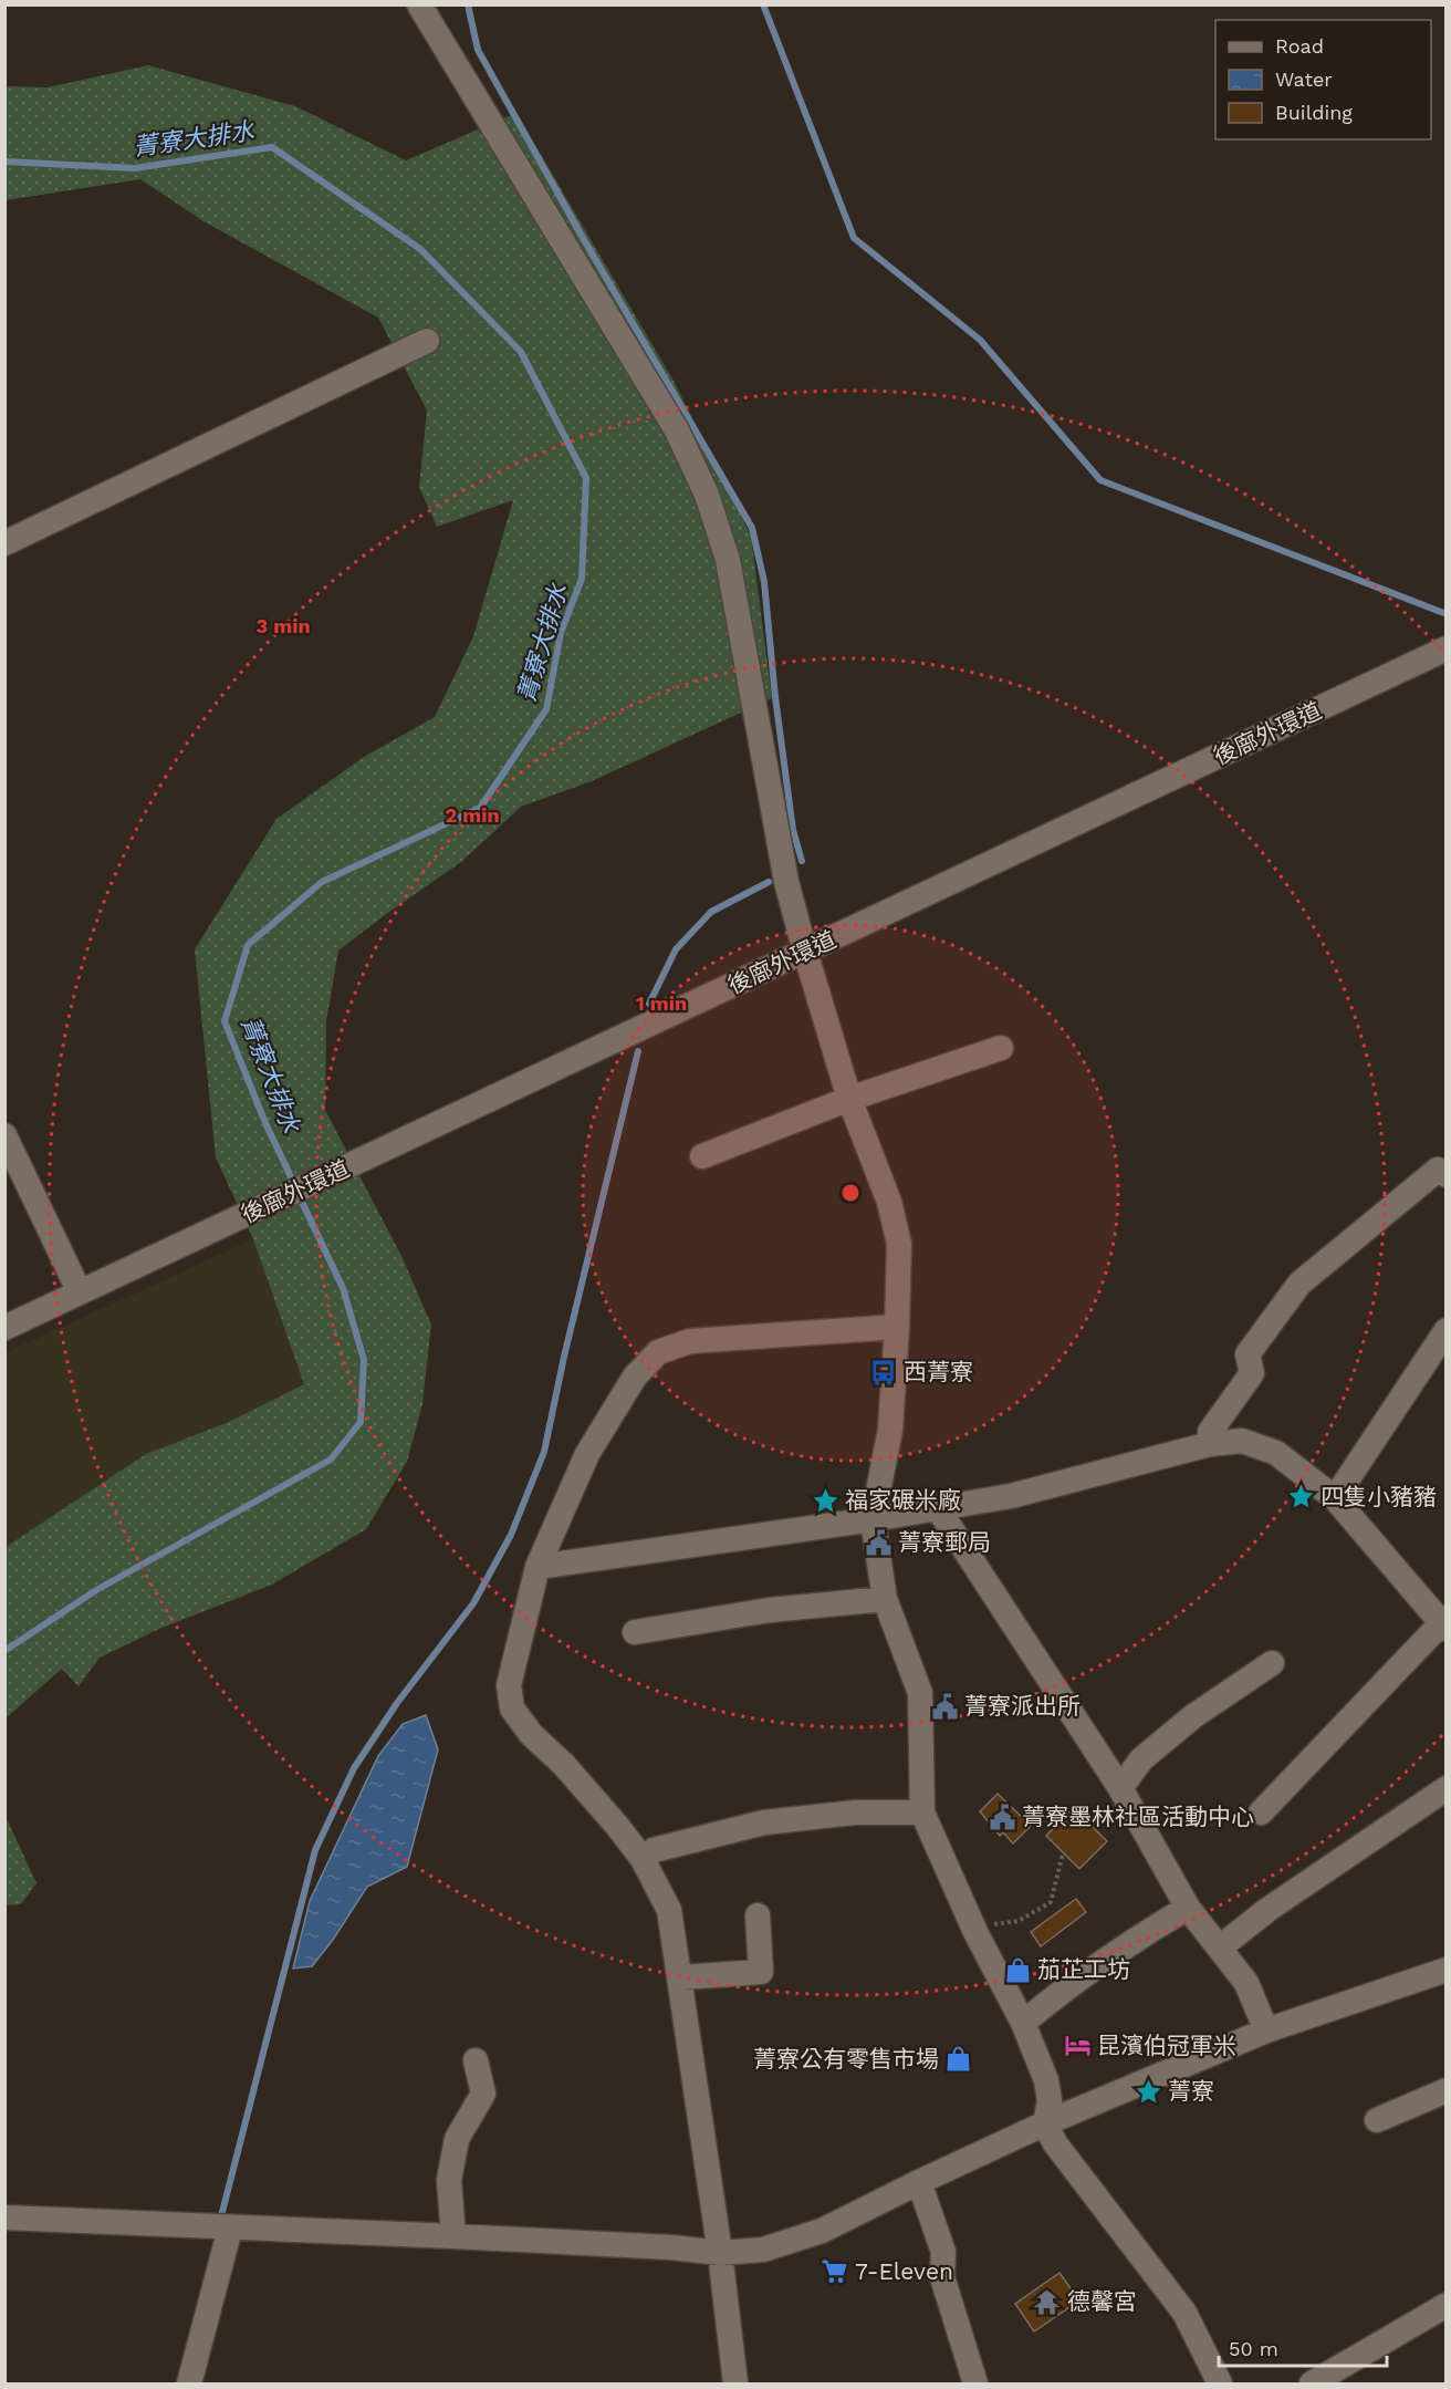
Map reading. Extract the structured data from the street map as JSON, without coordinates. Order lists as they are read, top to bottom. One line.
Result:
{"streets":{"street":["後廍外環道"]},"water":["菁寮大排水"],"places":{"bus stop":["西菁寮"],"place":["四隻小豬豬","福家碾米廠","菁寮"],"public building":["菁寮郵局","菁寮派出所","菁寮墨林社區活動中心"],"shop":["茄芷工坊","菁寮公有零售市場"],"hotel":["昆濱伯冠軍米"],"supermarket":["7-Eleven"],"temple":["德馨宮"]},"legend":["Road","Water","Building"],"scale_bar":"50 m","rings":["3 min","2 min","1 min"]}
